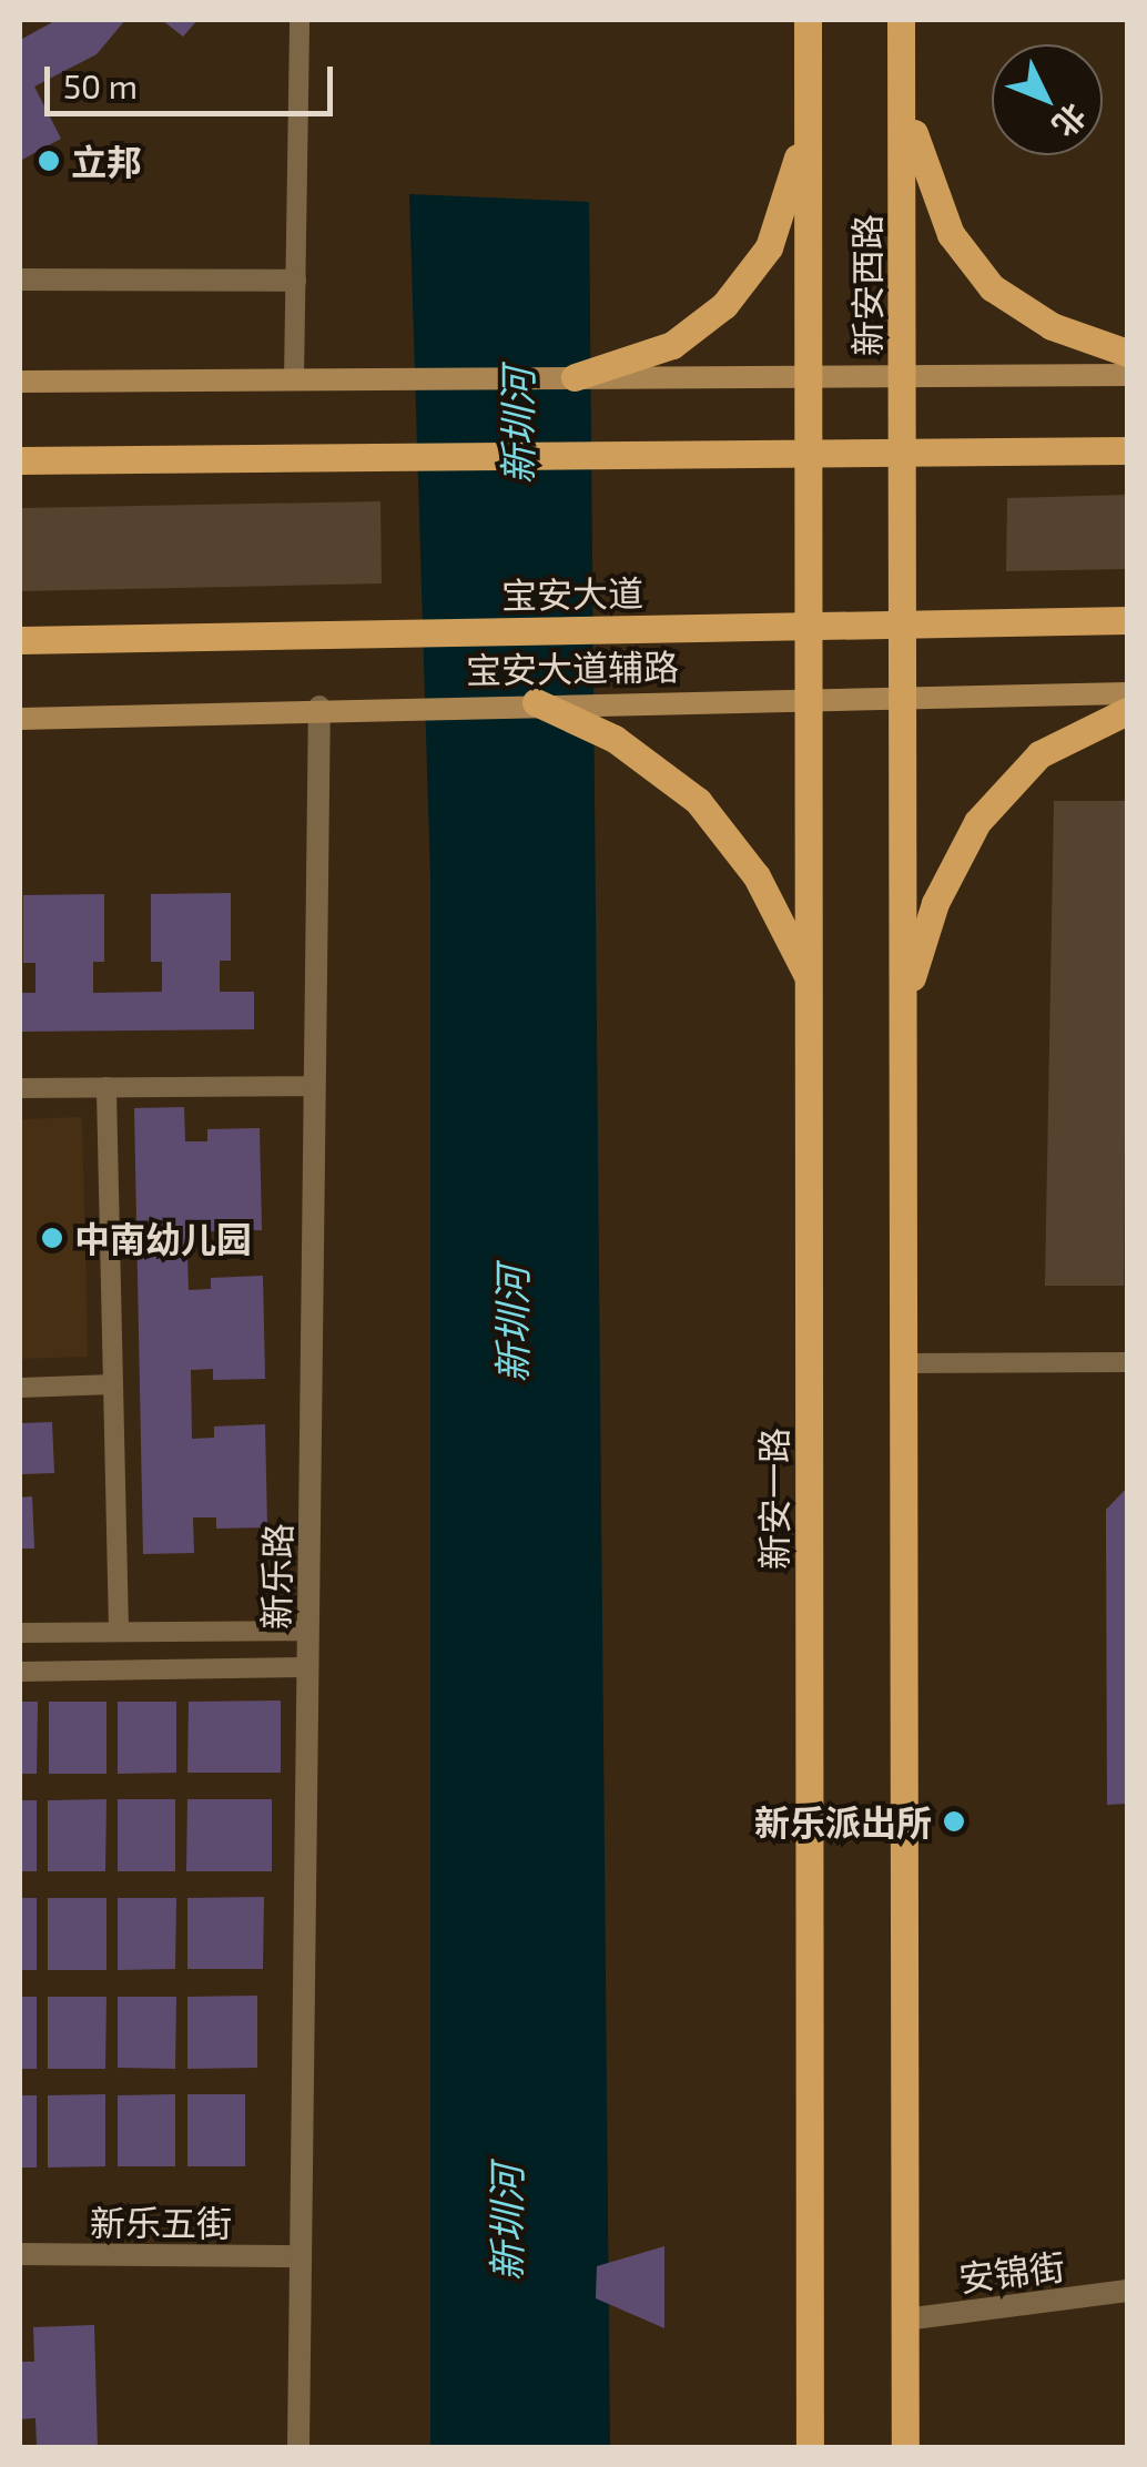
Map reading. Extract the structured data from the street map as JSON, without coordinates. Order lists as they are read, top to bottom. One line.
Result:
{"streets":{"main road":["新安西路","宝安大道","宝安大道辅路","新安一路"],"street":["新乐路","新乐五街","安锦街"]},"crossings":[["新安西路","宝安大道辅路"],["新安西路","新安一路"],["宝安大道辅路","新安一路"],["宝安大道辅路","新乐路"],["新乐路","新乐五街"]],"water":["新圳河"],"places":["立邦","中南幼儿园","新乐派出所"],"scale_bar":"50 m","north":"bottom right"}
